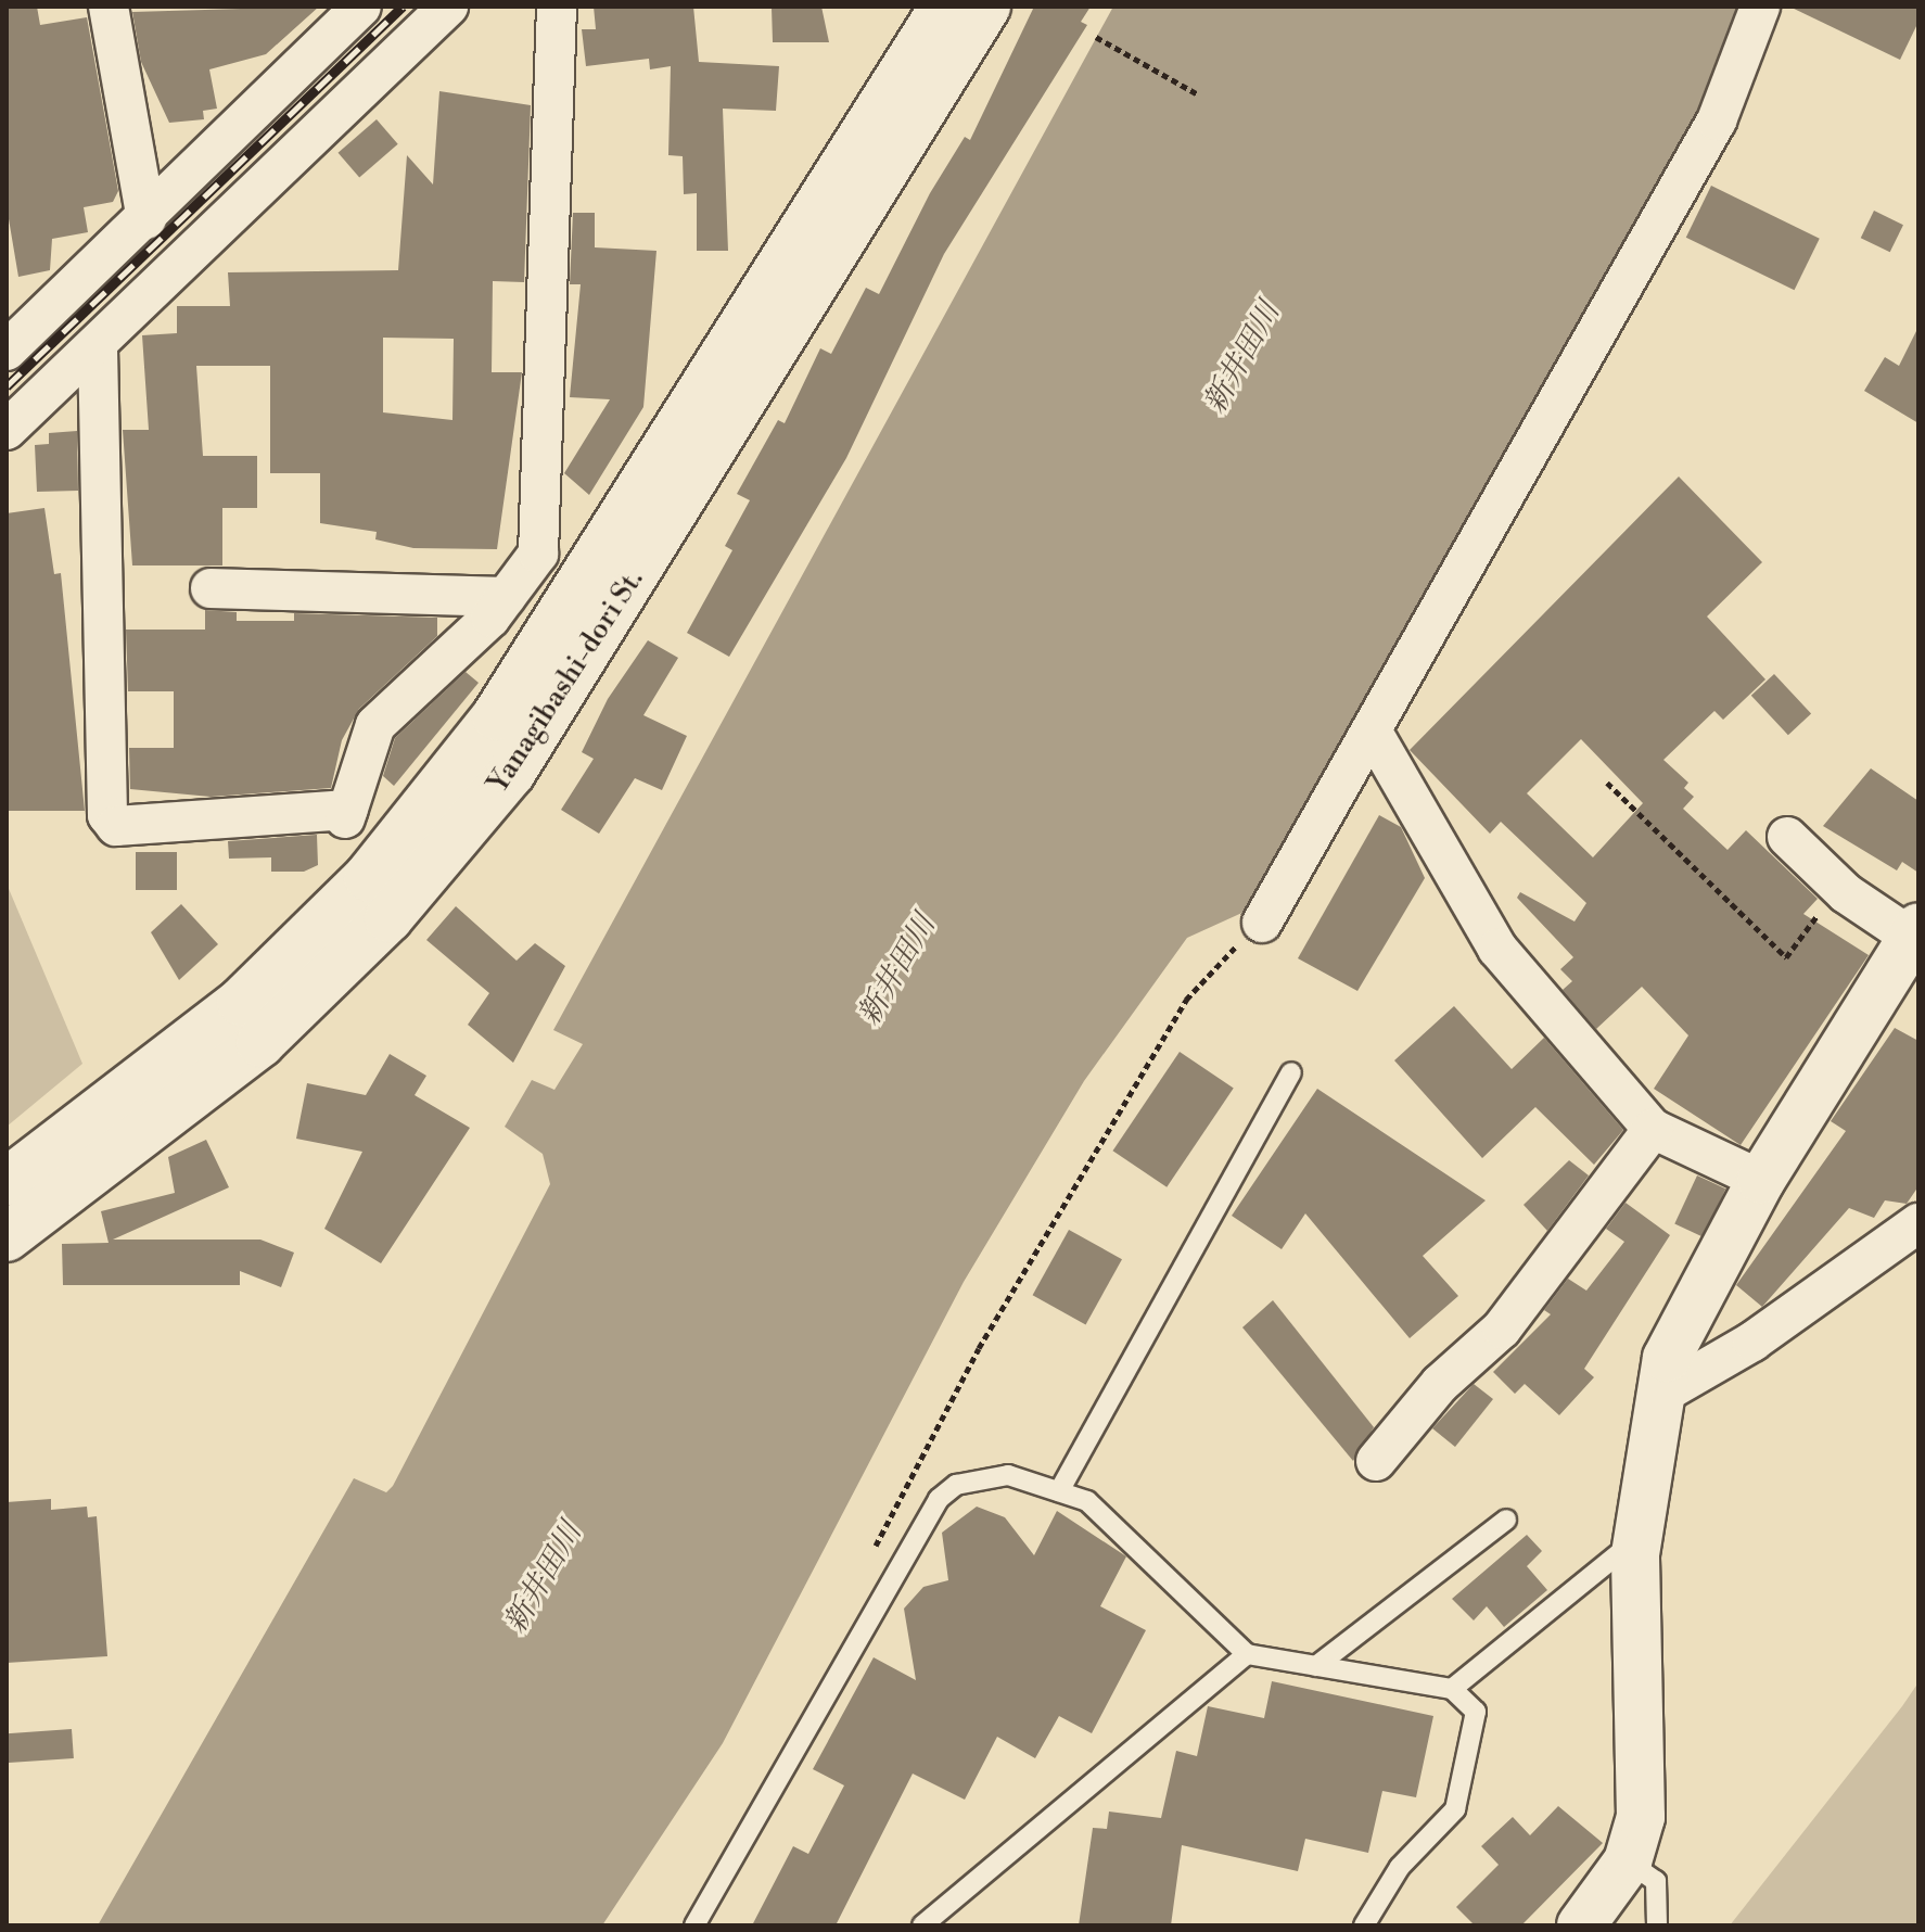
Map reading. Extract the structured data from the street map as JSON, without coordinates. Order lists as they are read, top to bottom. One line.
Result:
{"streets":{"street":["Yanagibashi-dori St."]},"water":["新井田川"]}
